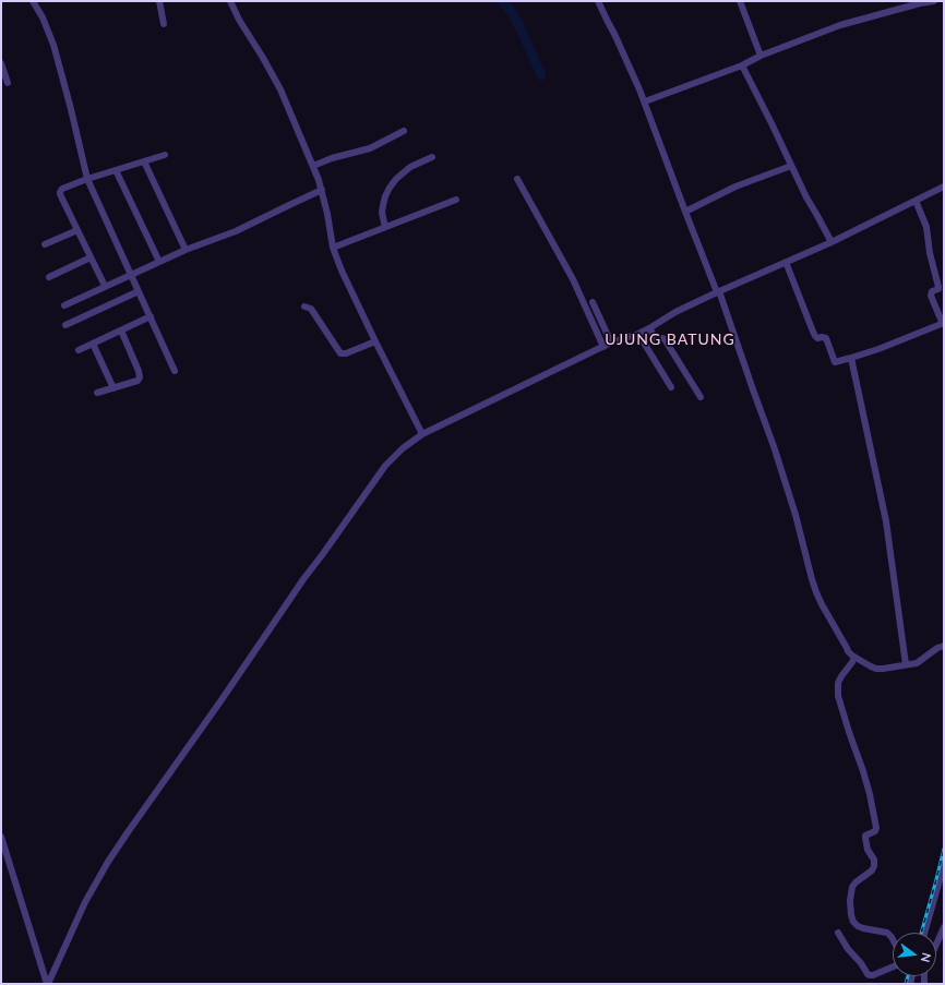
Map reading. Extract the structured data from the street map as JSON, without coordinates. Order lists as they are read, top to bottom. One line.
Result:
{"districts":["UJUNG BATUNG"],"north":"right"}
